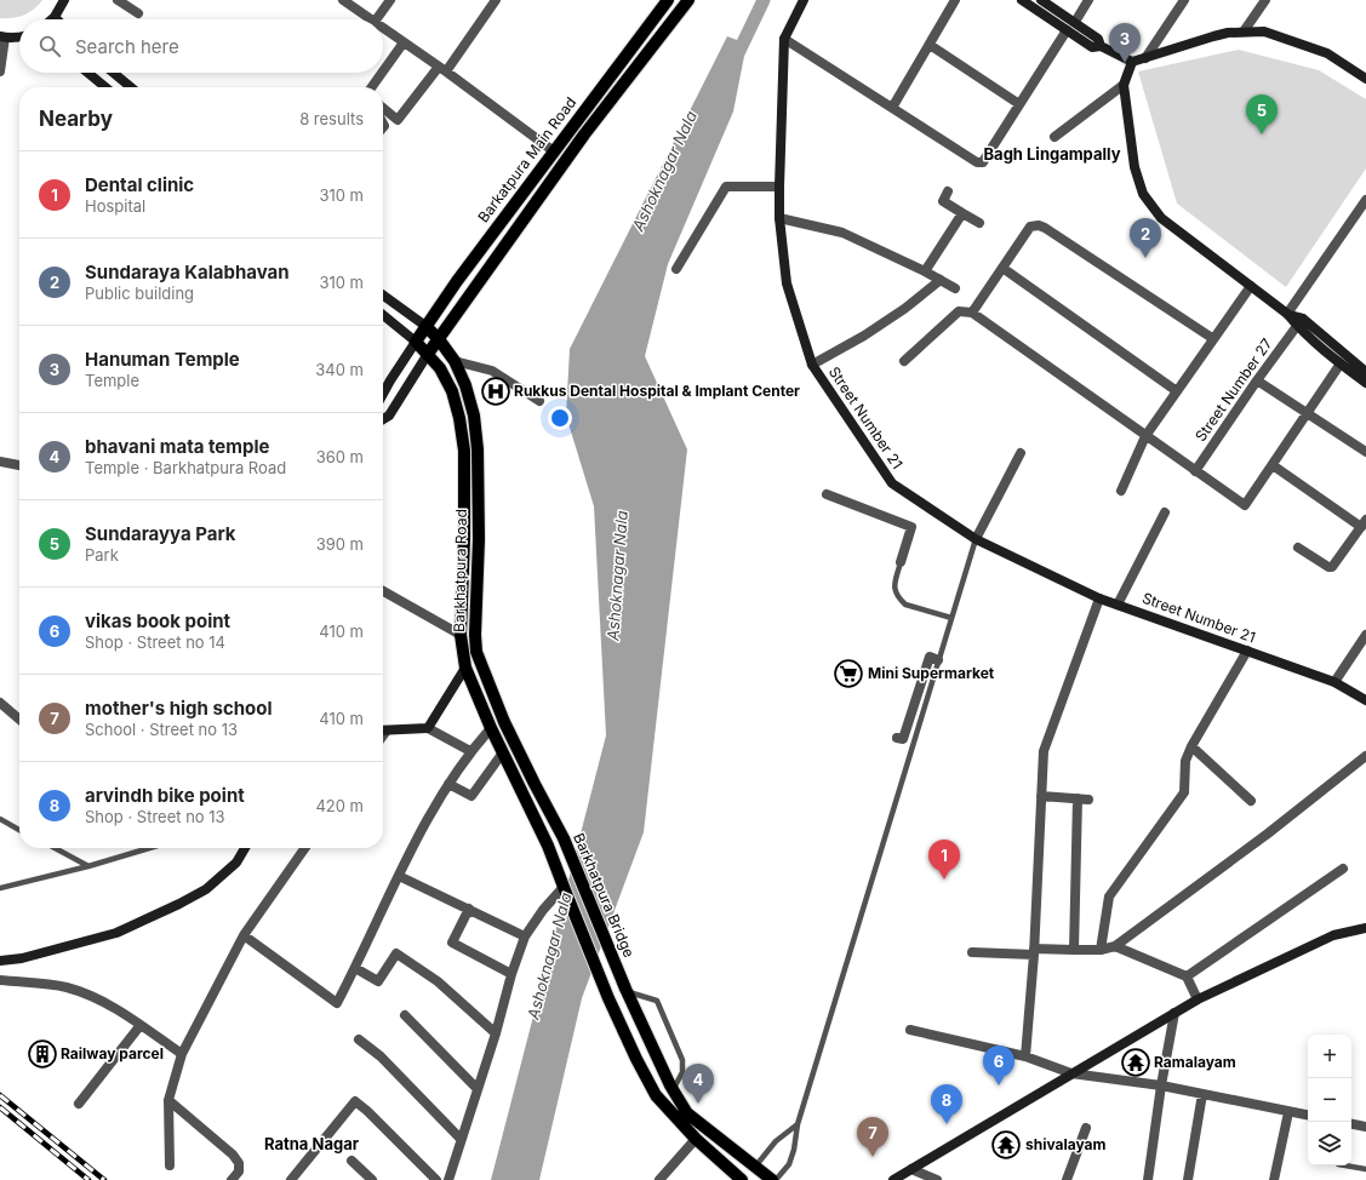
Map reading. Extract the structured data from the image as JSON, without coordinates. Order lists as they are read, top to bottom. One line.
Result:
{"streets":{"main road":["Barkatpura Main Road","Barkhatpura Road","Barkhatpura Bridge"],"street":["Street Number 27","Street Number 21"]},"crossings":[["Barkatpura Main Road","Barkhatpura Road"],["Barkhatpura Road","Barkhatpura Bridge"]],"districts":["Bagh Lingampally","Ratna Nagar"],"water":["Ashoknagar Nala"],"places":{"hospital":["Rukkus Dental Hospital & Implant Center"],"supermarket":["Mini Supermarket"],"building":["Railway parcel"],"temple":["Ramalayam","shivalayam"]},"page":{"search":"Search here","pins":["3","5","2","1","6","4","8","7"],"heading":["Nearby","8 results"],"list":[{"mark":"1","name":"Dental clinic","note":"Hospital","value":"310 m"},{"mark":"2","name":"Sundaraya Kalabhavan","note":"Public building","value":"310 m"},{"mark":"3","name":"Hanuman Temple","note":"Temple","value":"340 m"},{"mark":"4","name":"bhavani mata temple","note":"Temple · Barkhatpura Road","value":"360 m"},{"mark":"5","name":"Sundarayya Park","note":"Park","value":"390 m"},{"mark":"6","name":"vikas book point","note":"Shop · Street no 14","value":"410 m"},{"mark":"7","name":"mother's high school","note":"School · Street no 13","value":"410 m"},{"mark":"8","name":"arvindh bike point","note":"Shop · Street no 13","value":"420 m"}],"map_buttons":["+","−"]}}
